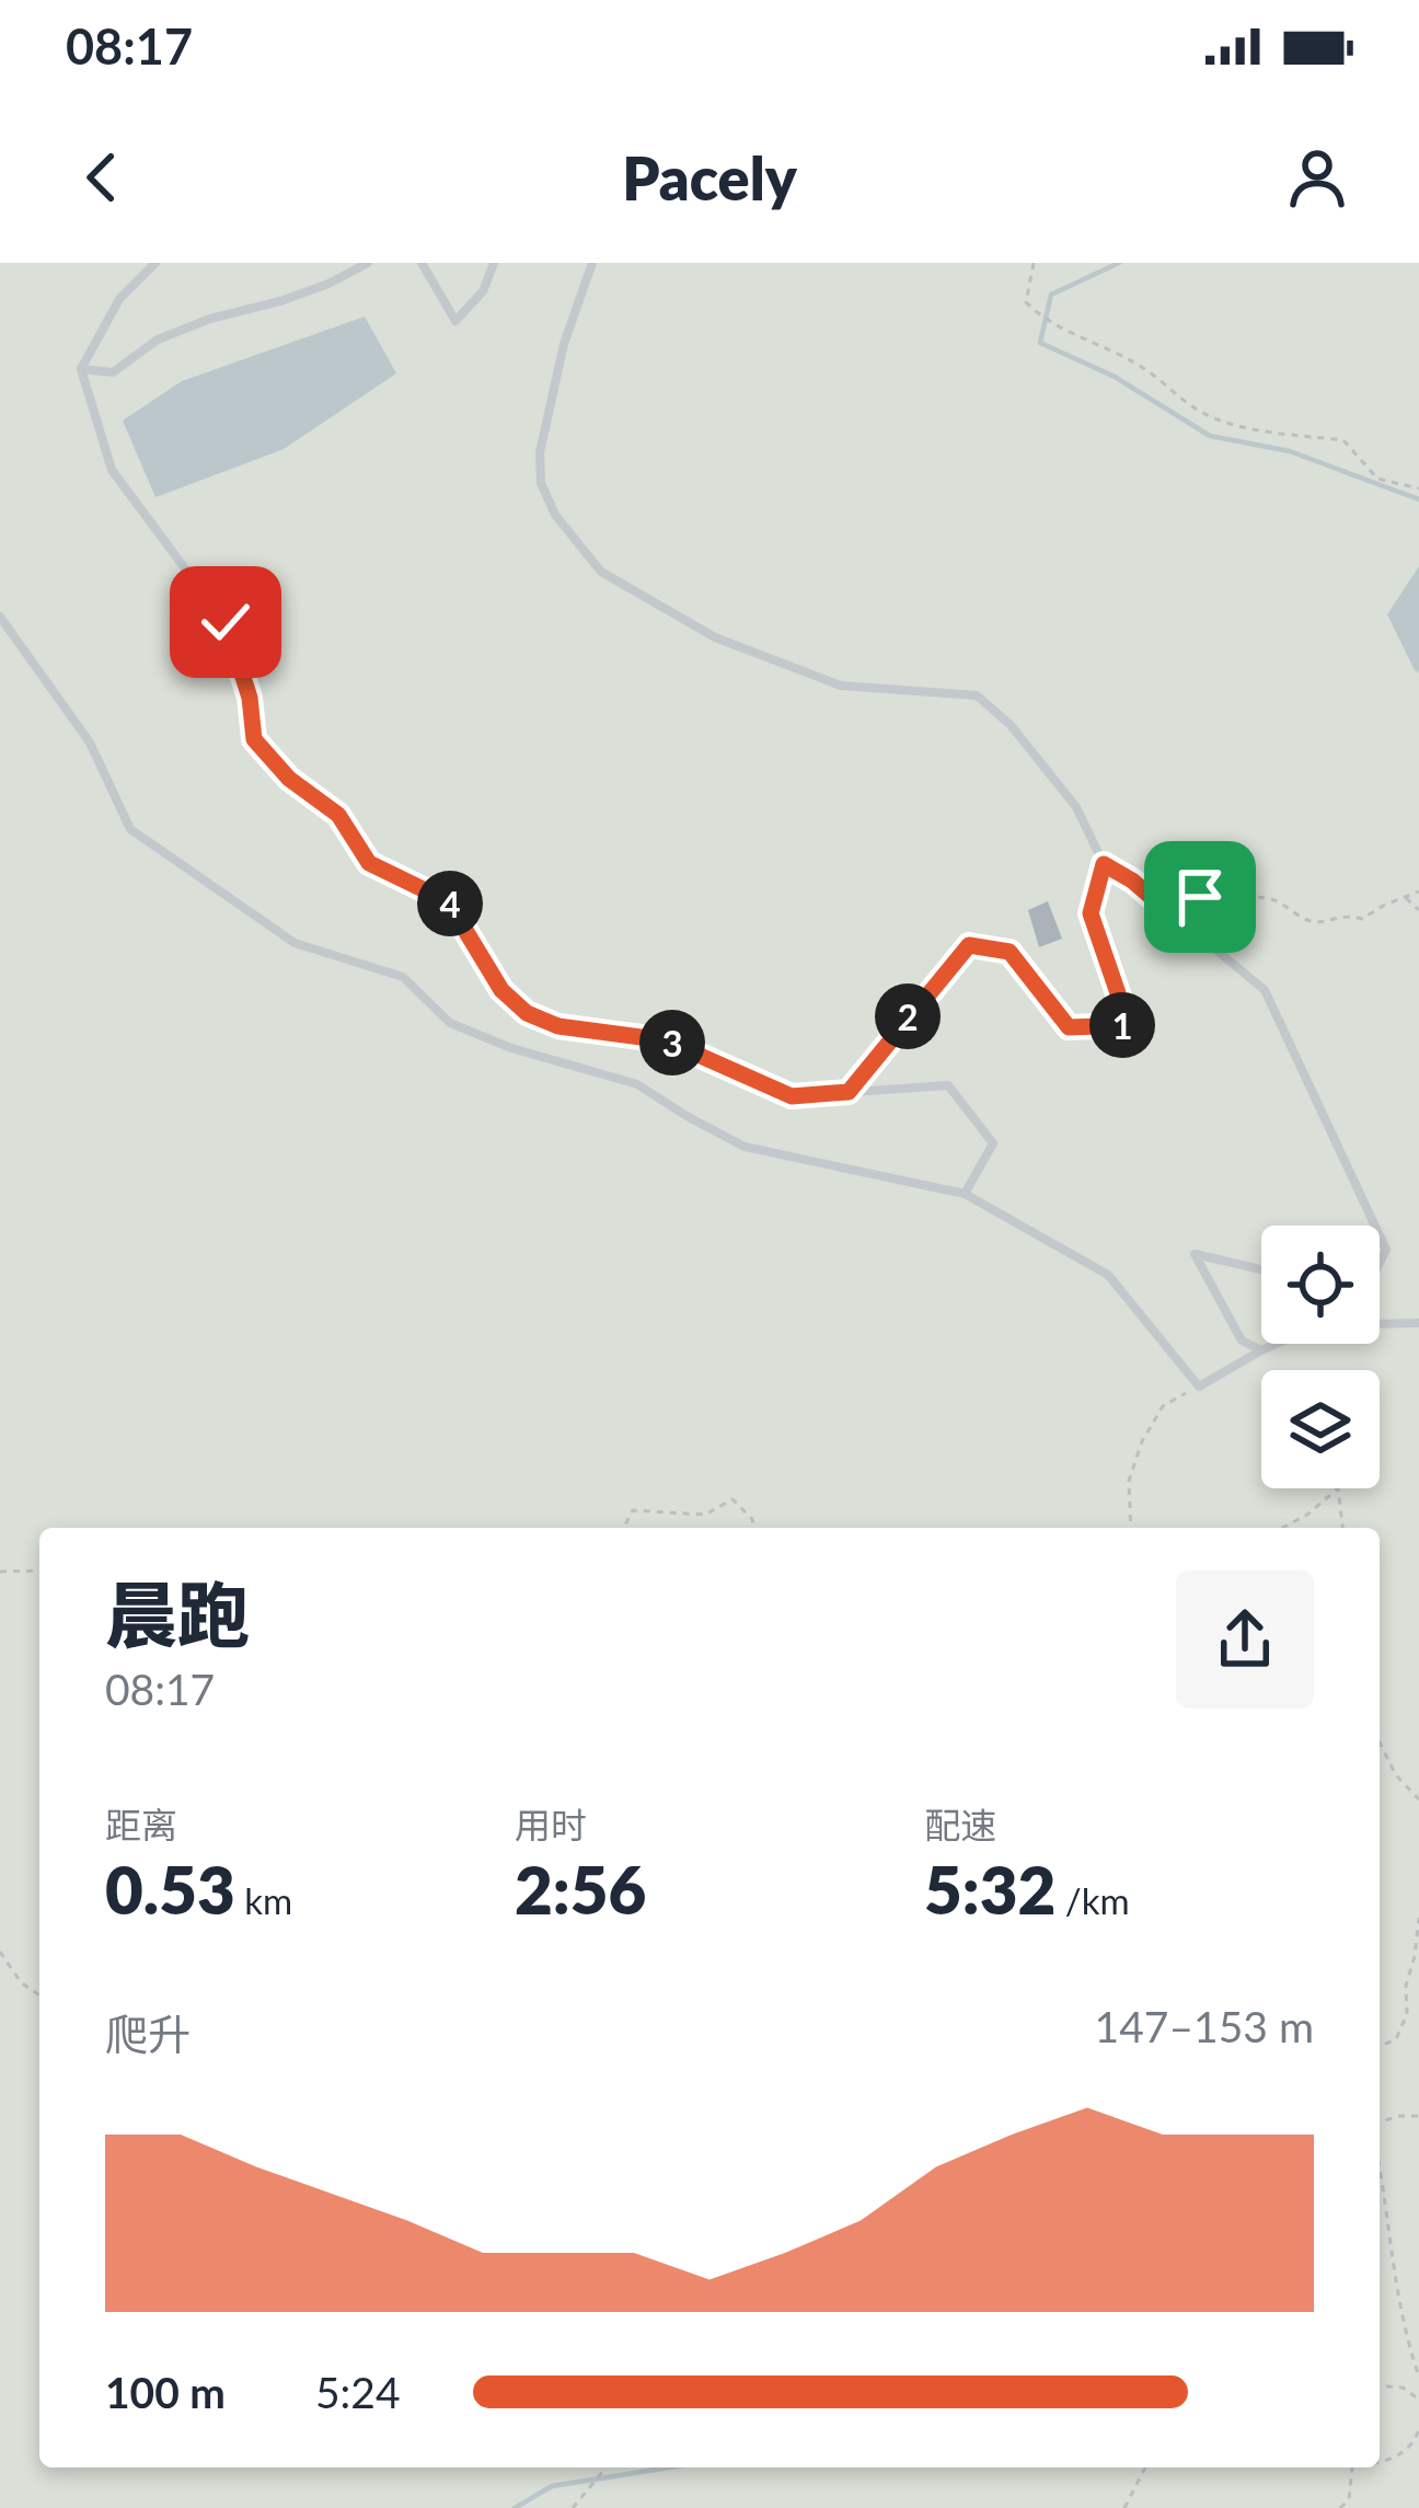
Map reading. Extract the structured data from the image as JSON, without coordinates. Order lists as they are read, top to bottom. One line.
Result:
{"page":{"status":"08:17","header":"Pacely","pins":["4","2","1","3"],"heading":["晨跑","08:17"],"stats":[["距离","0.53 km"],["用时","2:56"],["配速","5:32 /km"]],"chart":["爬升","147–153 m"],"list":[{"name":"100 m","note":"5:24"}]}}
